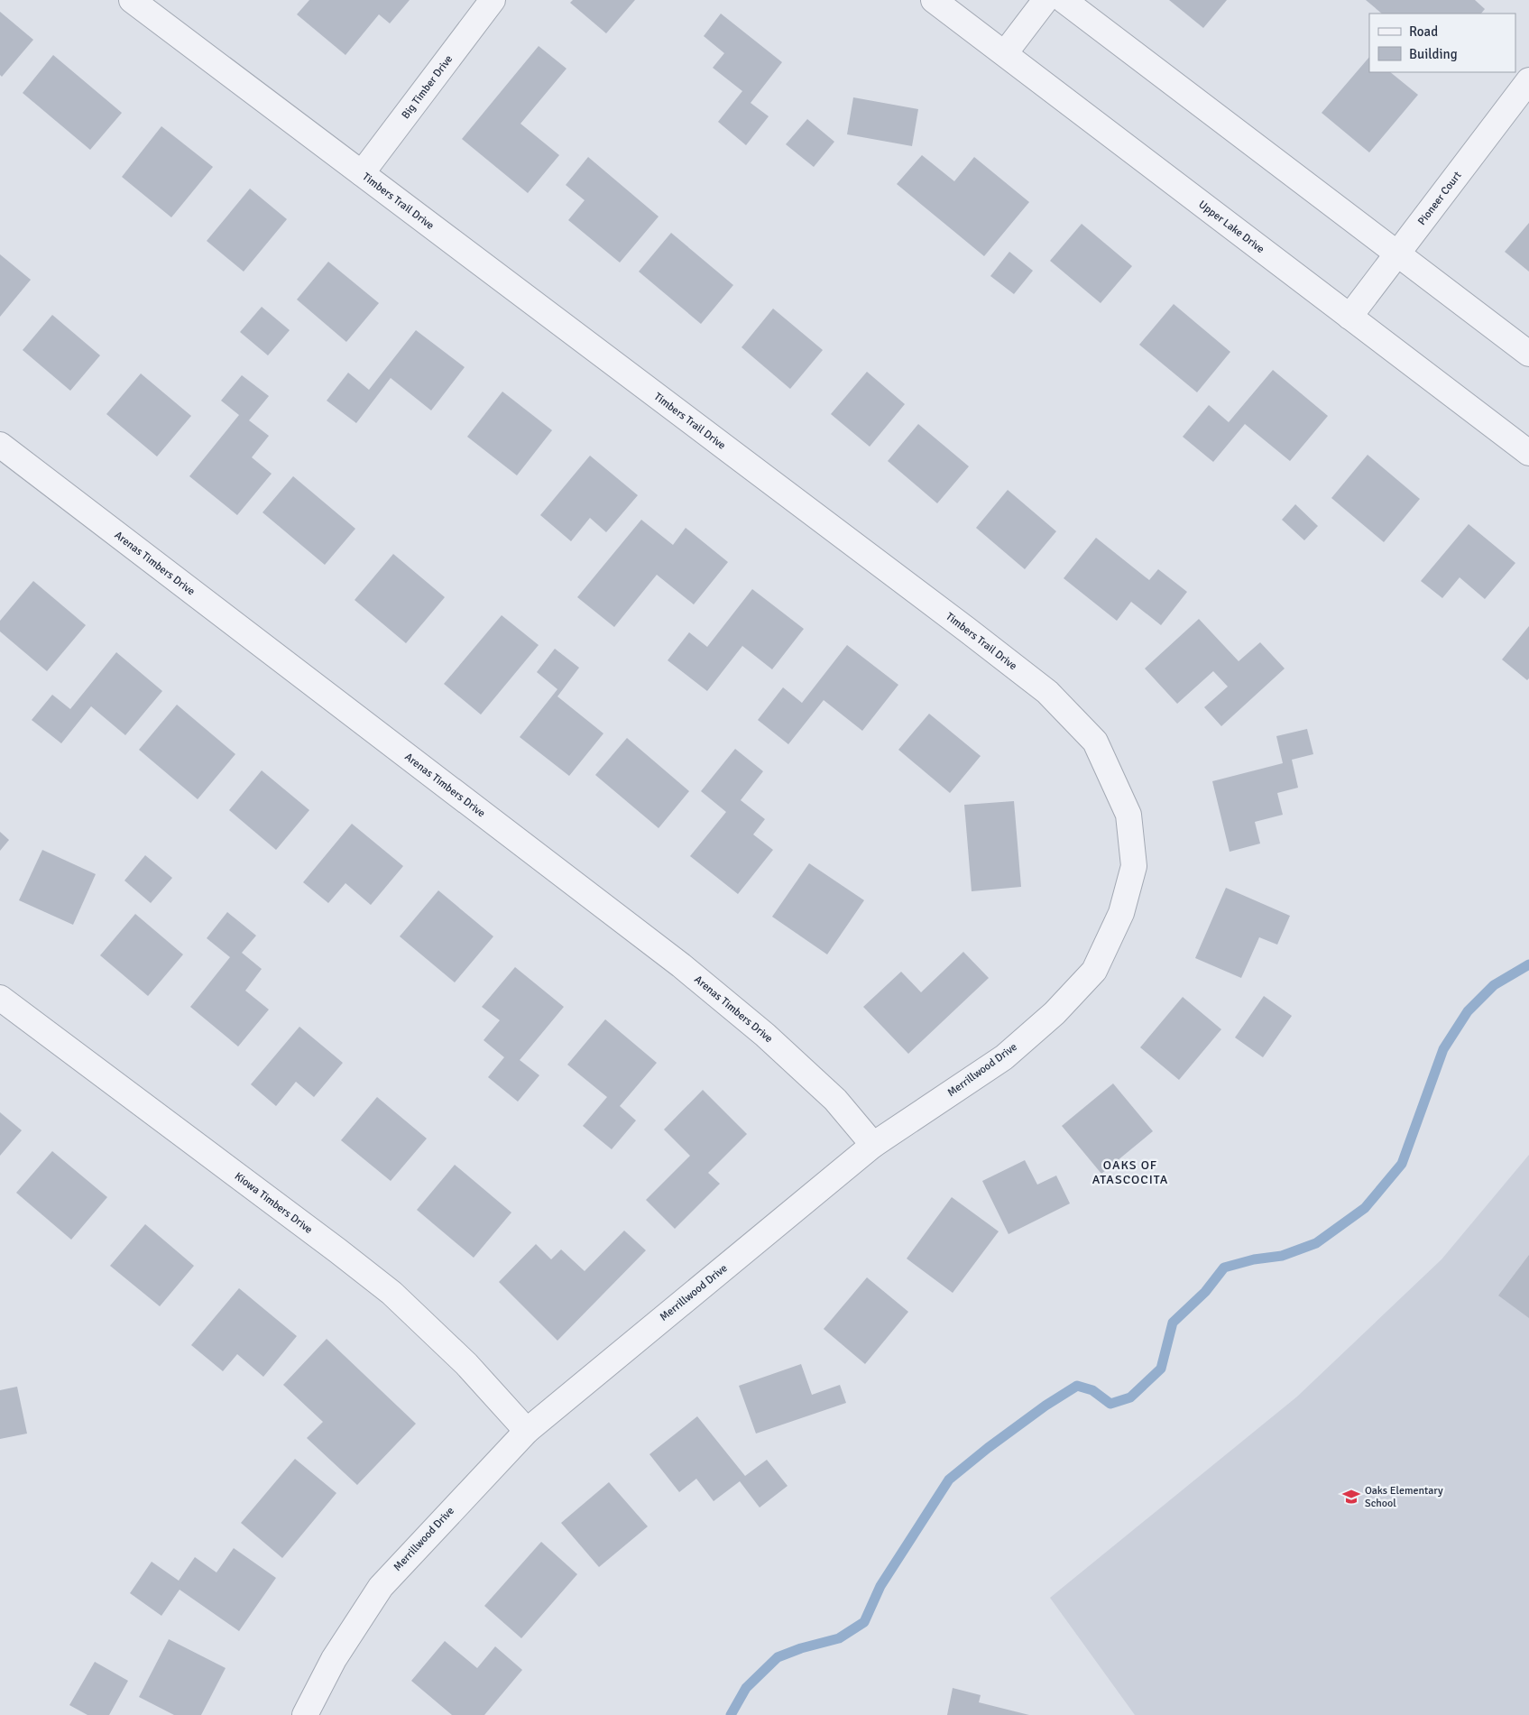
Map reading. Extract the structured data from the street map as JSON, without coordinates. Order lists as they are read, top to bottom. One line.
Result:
{"streets":{"street":["Big Timber Drive","Pioneer Court","Timbers Trail Drive","Upper Lake Drive","Arenas Timbers Drive","Merrillwood Drive","Kiowa Timbers Drive"]},"crossings":[["Big Timber Drive","Timbers Trail Drive"],["Pioneer Court","Upper Lake Drive"],["Timbers Trail Drive","Merrillwood Drive"],["Arenas Timbers Drive","Merrillwood Drive"],["Merrillwood Drive","Kiowa Timbers Drive"]],"districts":["OAKS OF ATASCOCITA"],"places":{"school or university":["Oaks Elementary School"]},"legend":["Road","Building"]}
